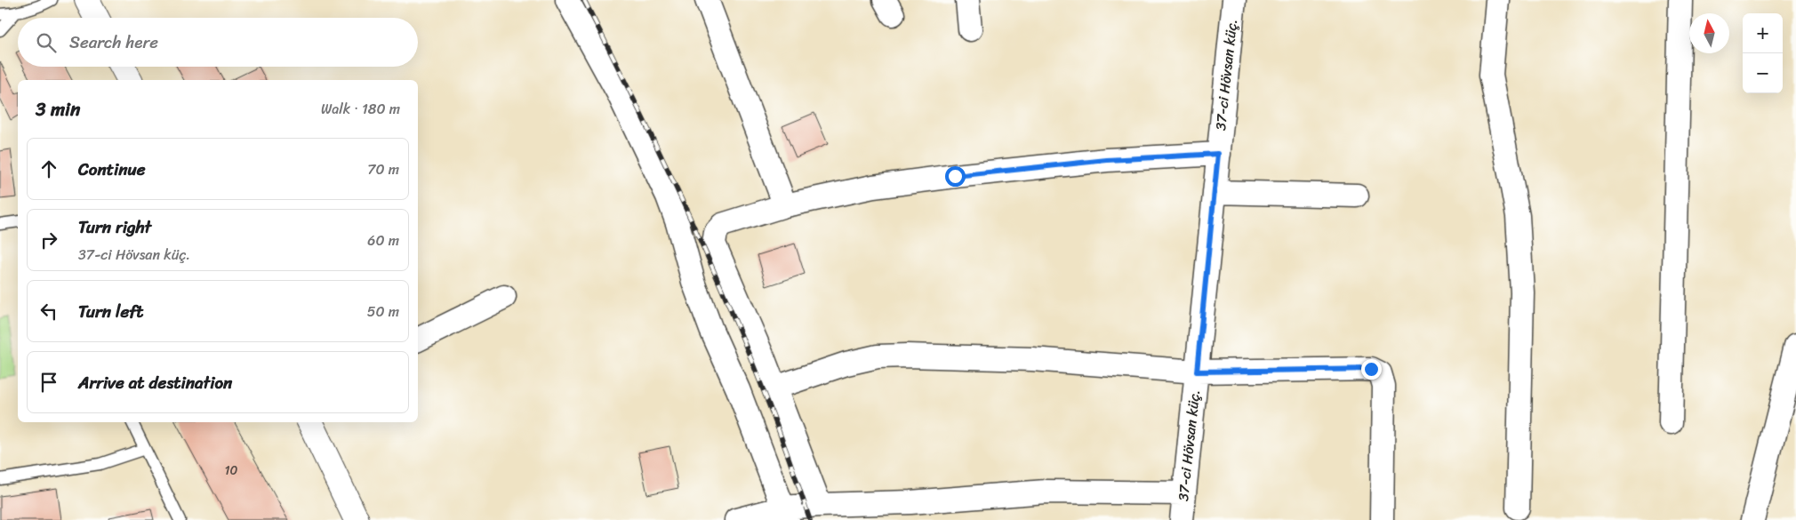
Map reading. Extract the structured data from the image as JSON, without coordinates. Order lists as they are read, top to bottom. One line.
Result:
{"streets":{"street":["37-ci Hövsan küç."]},"house_numbers":["10"],"north":"top","page":{"map_buttons":["+","−"],"search":"Search here","heading":["3 min","Walk · 180 m"],"list":[["Continue","70 m"],["Turn right","37-ci Hövsan küç.","60 m"],["Turn left","50 m"],"Arrive at destination"]}}
